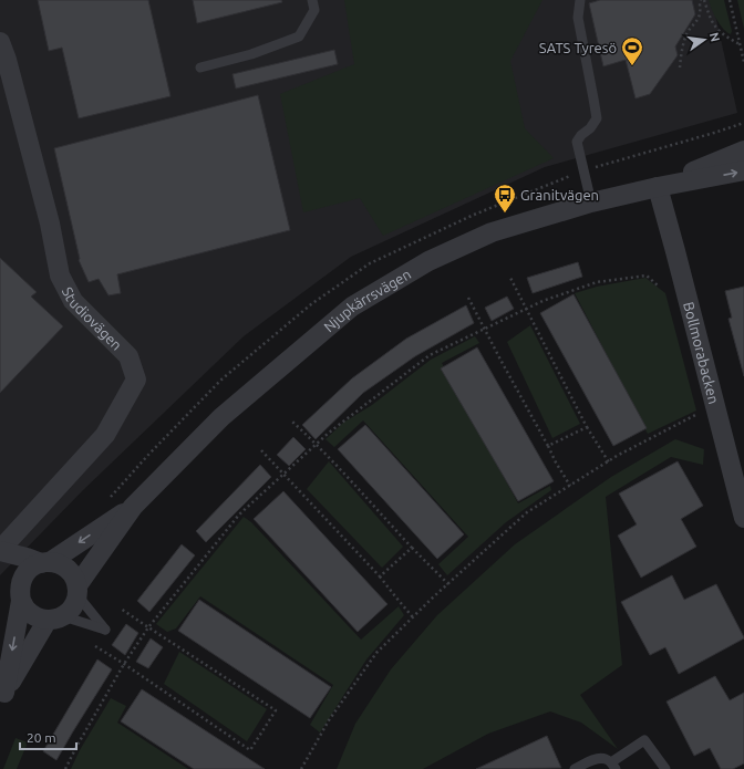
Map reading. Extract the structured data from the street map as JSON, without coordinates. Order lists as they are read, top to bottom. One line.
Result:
{"streets":{"street":["Njupkärrsvägen","Studiovägen","Bollmorabacken"]},"crossings":[["Njupkärrsvägen","Bollmorabacken"]],"places":{"sports":["SATS Tyresö"],"bus stop":["Granitvägen"]},"scale_bar":"20 m","north":"right"}
